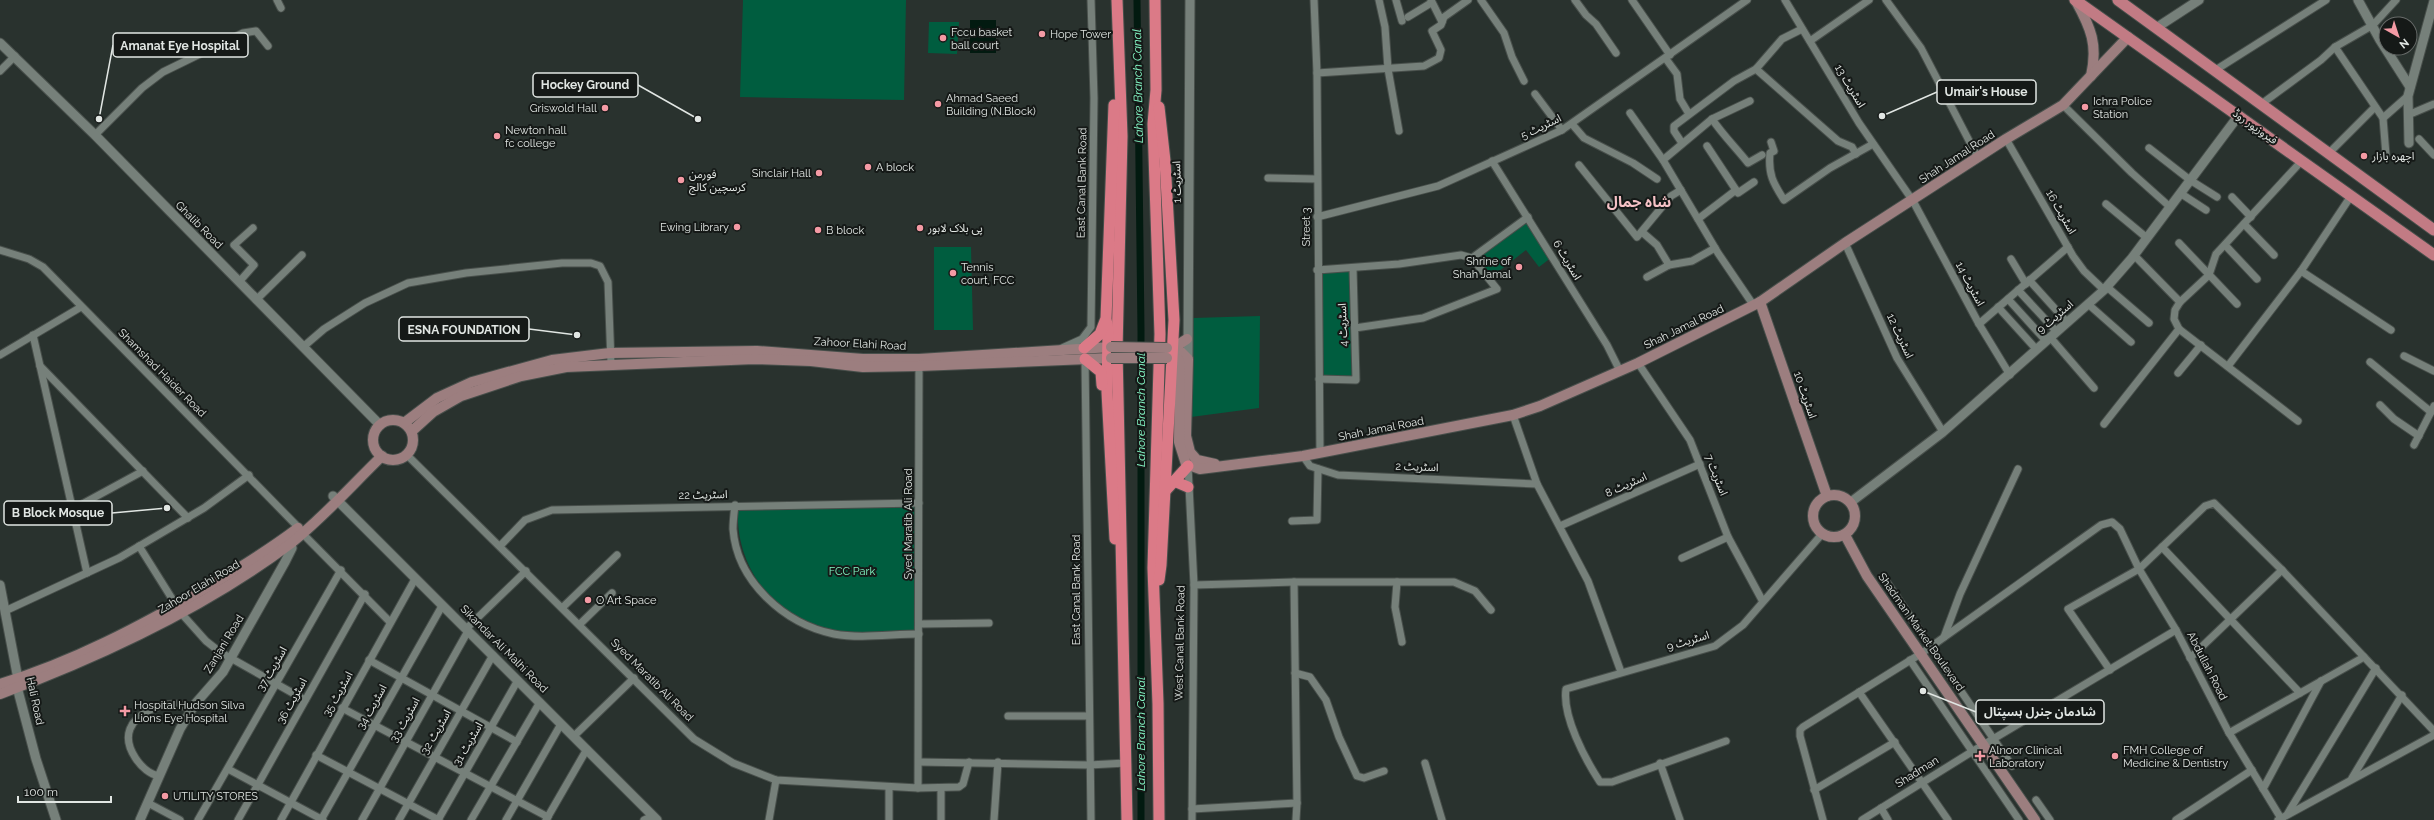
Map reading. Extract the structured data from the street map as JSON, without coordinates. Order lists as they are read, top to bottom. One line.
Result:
{"streets":{"main road":["فیروزپور روڈ","Shah Jamal Road","Zahoor Elahi Road","اسٹریٹ 10","Shadman Market Boulevard"],"street":["اسٹریٹ 13","اسٹریٹ 5","اسٹریٹ 1","East Canal Bank Road","اسٹریٹ 16","Ghalib Road","Street 3","اسٹریٹ 6","اسٹریٹ 14","اسٹریٹ 9","اسٹریٹ 4","اسٹریٹ 12","Shamshad Haider Road","اسٹریٹ 2","اسٹریٹ 7","اسٹریٹ 8","اسٹریٹ 22","Syed Maratib Ali Road","West Canal Bank Road","Zanjani Road","Sikandar Ali Malhi Road","Abdullah Road","اسٹریٹ 37","اسٹریٹ 35","Hali Road","اسٹریٹ 36","اسٹریٹ 34","اسٹریٹ 33","اسٹریٹ 32","اسٹریٹ 31","Shadman"]},"crossings":[["اسٹریٹ 13","Shah Jamal Road"],["اسٹریٹ 13","اسٹریٹ 14"],["اسٹریٹ 5","Street 3"],["اسٹریٹ 5","اسٹریٹ 6"],["فیروزپور روڈ","Shah Jamal Road"],["فیروزپور روڈ","اسٹریٹ 9"],["Shah Jamal Road","اسٹریٹ 16"],["Shah Jamal Road","Street 3"],["Shah Jamal Road","اسٹریٹ 6"],["Shah Jamal Road","اسٹریٹ 14"],["Shah Jamal Road","اسٹریٹ 12"],["Shah Jamal Road","اسٹریٹ 10"],["Shah Jamal Road","اسٹریٹ 2"],["Shah Jamal Road","اسٹریٹ 7"],["East Canal Bank Road","Zahoor Elahi Road"],["اسٹریٹ 16","اسٹریٹ 9"],["Ghalib Road","Zahoor Elahi Road"],["Ghalib Road","Syed Maratib Ali Road"],["Street 3","اسٹریٹ 4"],["اسٹریٹ 14","اسٹریٹ 9"],["اسٹریٹ 9","اسٹریٹ 12"],["اسٹریٹ 9","اسٹریٹ 10"],["اسٹریٹ 9","اسٹریٹ 7"],["اسٹریٹ 9","Shadman Market Boulevard"],["Zahoor Elahi Road","Shamshad Haider Road"],["Zahoor Elahi Road","Syed Maratib Ali Road"],["Zahoor Elahi Road","Zanjani Road"],["Zahoor Elahi Road","Sikandar Ali Malhi Road"],["Zahoor Elahi Road","Hali Road"],["Shamshad Haider Road","اسٹریٹ 37"],["Shamshad Haider Road","اسٹریٹ 35"],["Shamshad Haider Road","اسٹریٹ 36"],["اسٹریٹ 10","Shadman Market Boulevard"],["اسٹریٹ 7","اسٹریٹ 8"],["اسٹریٹ 22","Syed Maratib Ali Road"],["Syed Maratib Ali Road","اسٹریٹ 33"],["Shadman Market Boulevard","Shadman"],["Sikandar Ali Malhi Road","اسٹریٹ 35"],["Sikandar Ali Malhi Road","اسٹریٹ 34"],["Sikandar Ali Malhi Road","اسٹریٹ 33"],["Sikandar Ali Malhi Road","اسٹریٹ 32"],["Sikandar Ali Malhi Road","اسٹریٹ 31"],["Abdullah Road","Shadman"]],"districts":["شاہ جمال"],"water":["Lahore Branch Canal"],"parks":["FCC Park"],"places":{"other":["Hope Tower","Fccu basket ball court","Ahmad Saeed Building (N.Block)","Ichra Police Station","Griswold Hall","Umair's House","Amanat Eye Hospital","Hockey Ground","Newton hall fc college","اچھرہ بازار","A block","Sinclair Hall","فورمن کرسچین کالج","Ewing Library","پی بلاک لاہور","B block","Shrine of Shah Jamal","Tennis court, FCC","ESNA FOUNDATION","B Block Mosque","O Art Space","شادمان جنرل ہسپتال","FMH College of Medicine & Dentistry","UTILITY STORES"],"health":["Hospital Hudson Silva Lions Eye Hospital","Alnoor Clinical Laboratory"]},"scale_bar":"100 m","north":"bottom right"}
